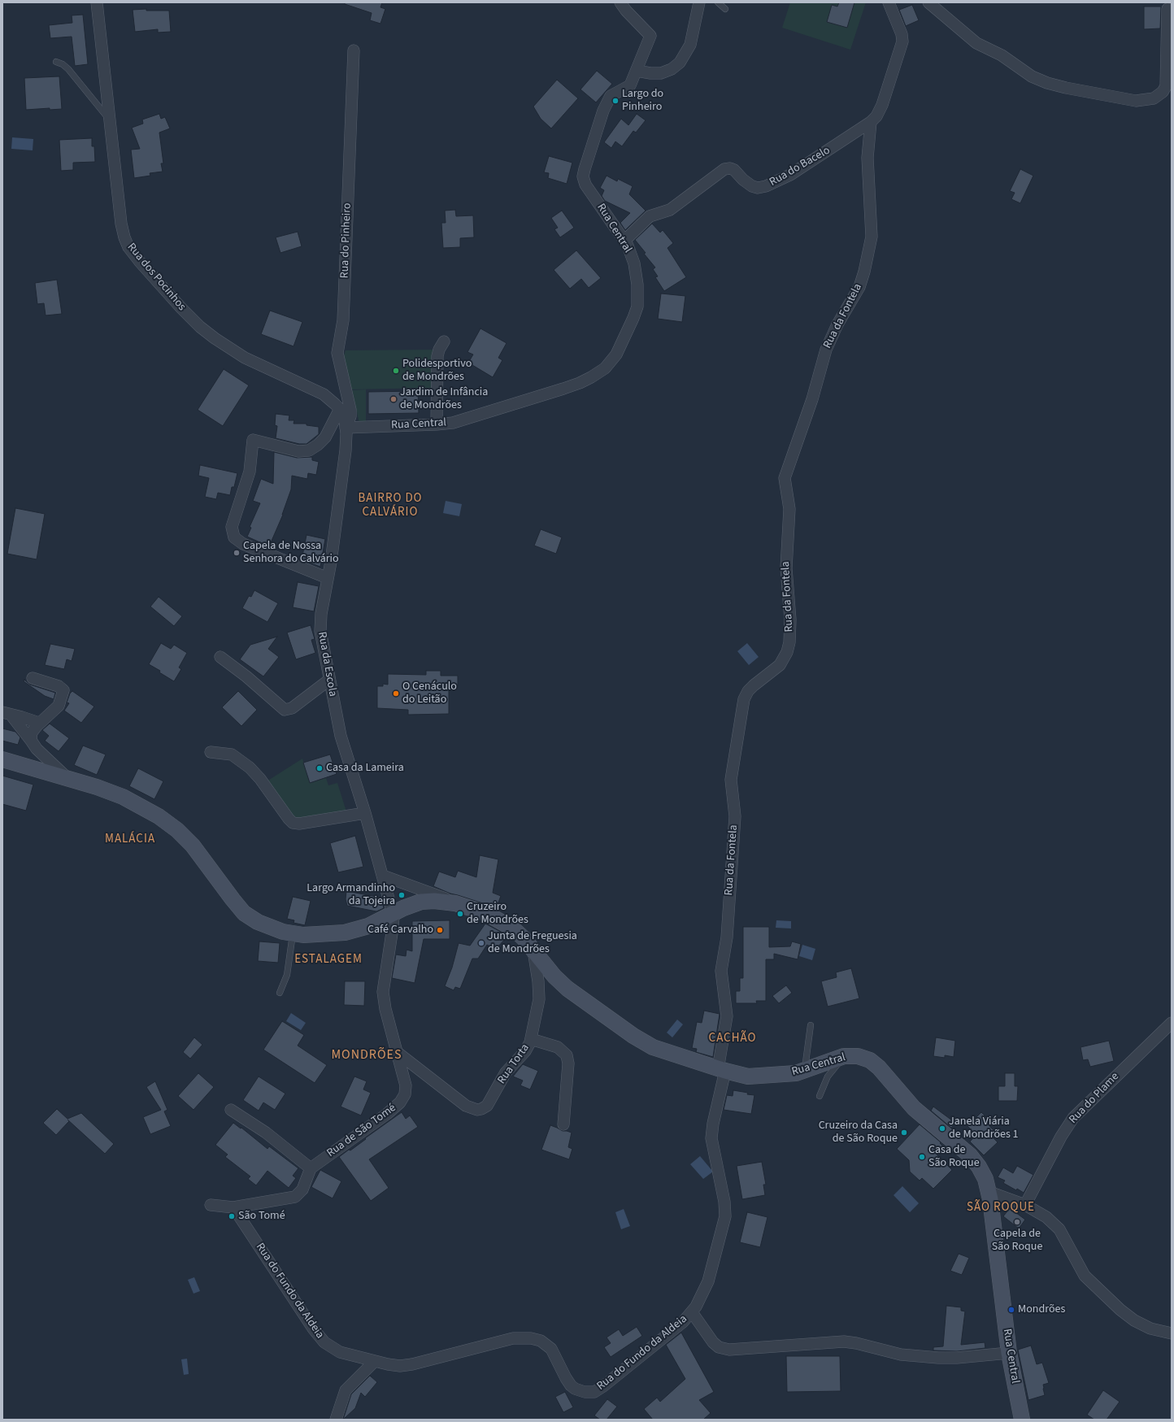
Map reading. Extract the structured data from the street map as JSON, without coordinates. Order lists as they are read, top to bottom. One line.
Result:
{"streets":{"main road":["Rua Central"],"street":["Rua do Bacelo","Rua do Pinheiro","Rua dos Pocinhos","Rua da Fontela","Rua da Escola","Rua Torta","Rua do Plame","Rua de São Tomé","Rua do Fundo da Aldeia"]},"crossings":[["Rua do Bacelo","Rua Central"],["Rua do Bacelo","Rua da Fontela"],["Rua Central","Rua do Pinheiro"],["Rua Central","Rua dos Pocinhos"],["Rua Central","Rua da Fontela"],["Rua Central","Rua da Escola"],["Rua Central","Rua Torta"],["Rua Central","Rua do Fundo da Aldeia"],["Rua do Pinheiro","Rua dos Pocinhos"],["Rua do Pinheiro","Rua da Escola"],["Rua dos Pocinhos","Rua da Escola"],["Rua da Fontela","Rua do Fundo da Aldeia"],["Rua Torta","Rua de São Tomé"]],"districts":["BAIRRO DO CALVÁRIO","MALÁCIA","ESTALAGEM","CACHÃO","MONDRÕES","SÃO ROQUE"],"places":["Largo do Pinheiro","Polidesportivo de Mondrões","Jardim de Infância de Mondrões","Capela de Nossa Senhora do Calvário","O Cenáculo do Leitão","Casa da Lameira","Largo Armandinho da Tojeira","Cruzeiro de Mondrões","Café Carvalho","Junta de Freguesia de Mondrões","Janela Viária de Mondrões 1","Cruzeiro da Casa de São Roque","Casa de São Roque","São Tomé","Capela de São Roque","Mondrões"]}
